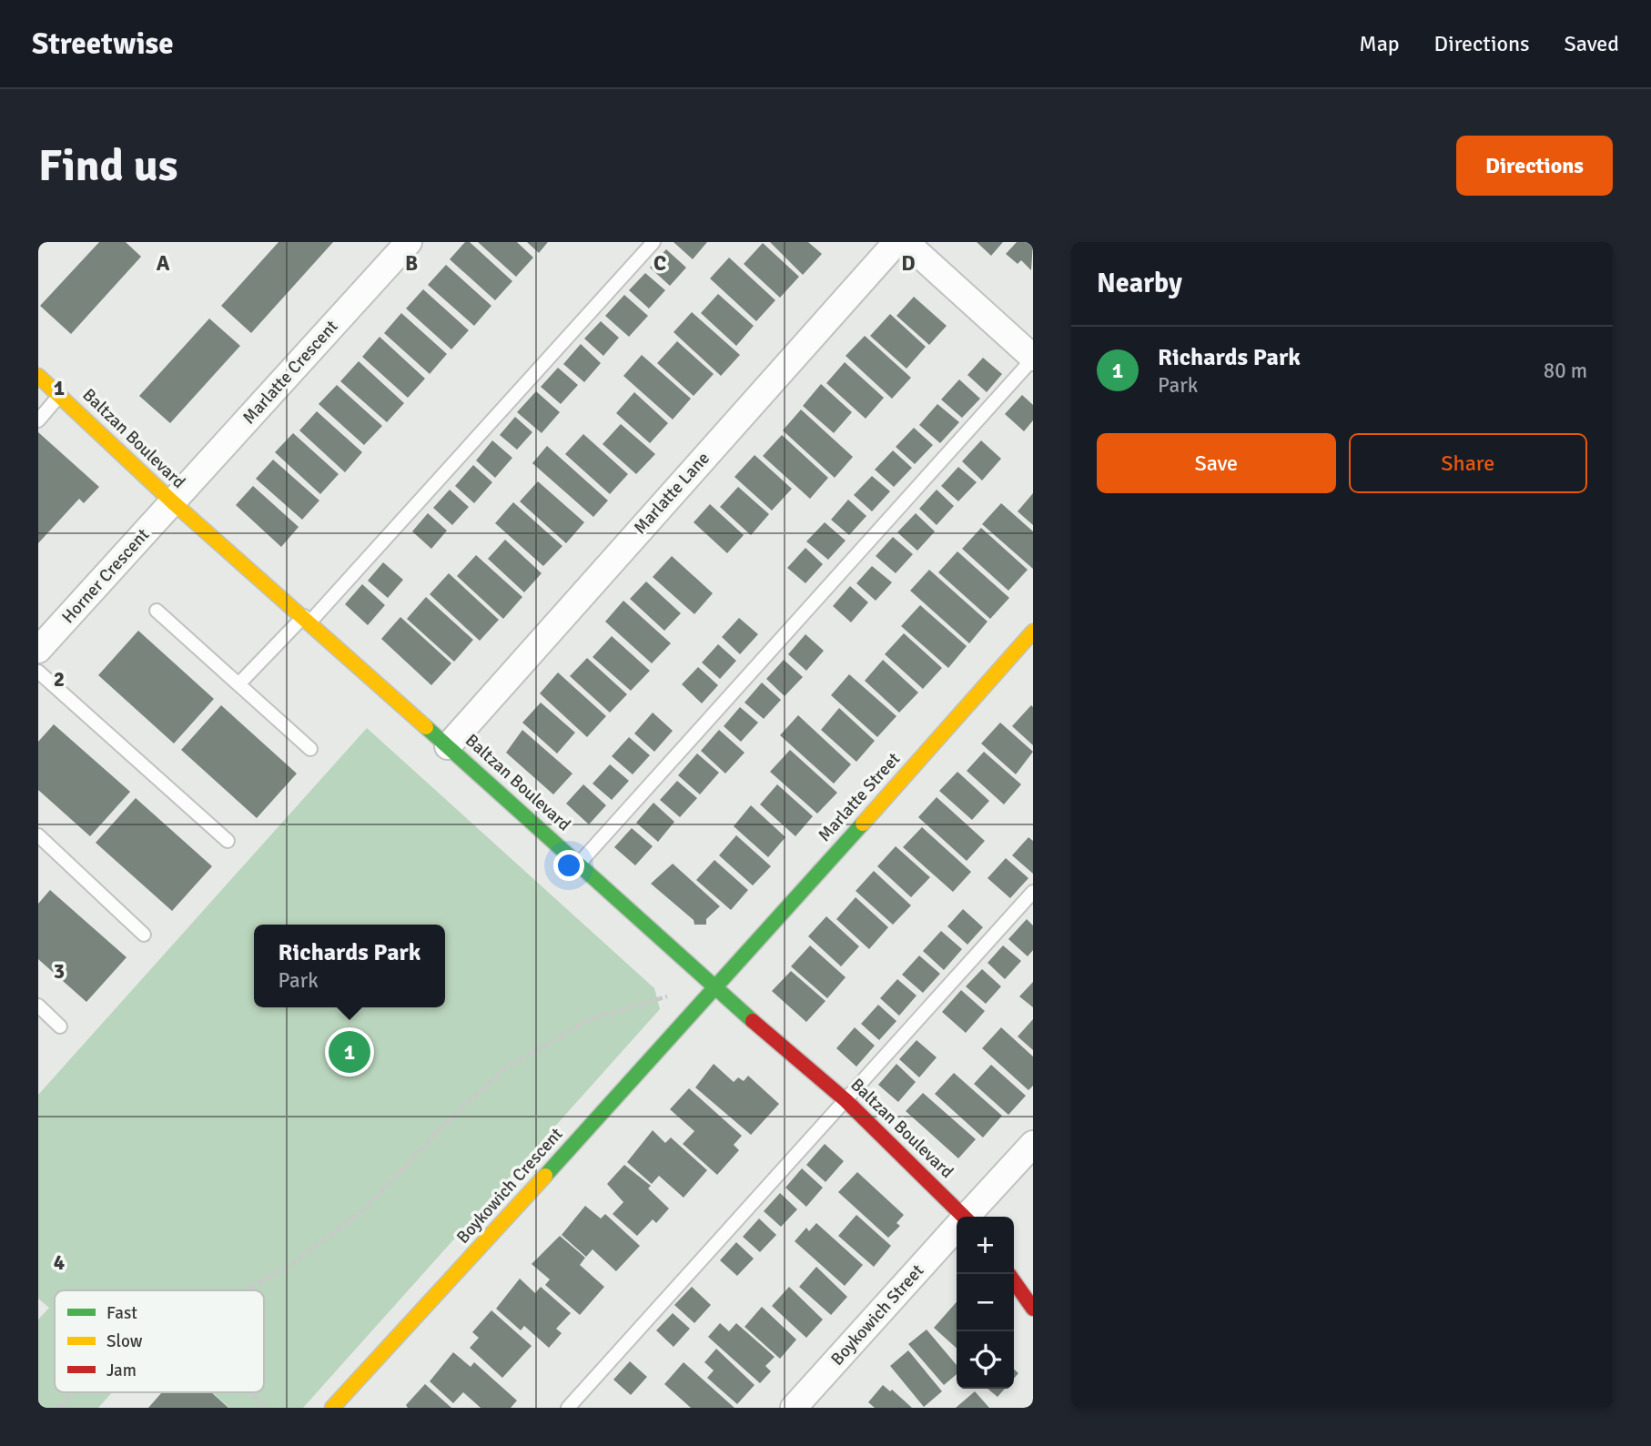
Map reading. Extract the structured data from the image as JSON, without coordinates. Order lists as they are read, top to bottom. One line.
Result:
{"streets":{"street":["Marlatte Crescent","Baltzan Boulevard","Marlatte Lane","Horner Crescent","Marlatte Street","Boykowich Crescent","Boykowich Street"]},"crossings":[["Marlatte Crescent","Baltzan Boulevard"],["Marlatte Crescent","Horner Crescent"],["Baltzan Boulevard","Marlatte Lane"],["Baltzan Boulevard","Horner Crescent"],["Baltzan Boulevard","Marlatte Street"],["Baltzan Boulevard","Boykowich Crescent"],["Marlatte Street","Boykowich Crescent"]],"legend":["Fast","Slow","Jam"],"page":{"header":"Streetwise","nav":["Map","Directions","Saved"],"buttons":["Directions",["Save","Share"]],"title":"Find us","heading":"Nearby","list":[{"mark":"1","name":"Richards Park","note":"Park","value":"80 m"}],"popup":["Richards Park","Park"],"pins":"1","map_buttons":["+","−"]},"grid":{"columns":["A","B","C","D"],"rows":["1","2","3","4"]}}
